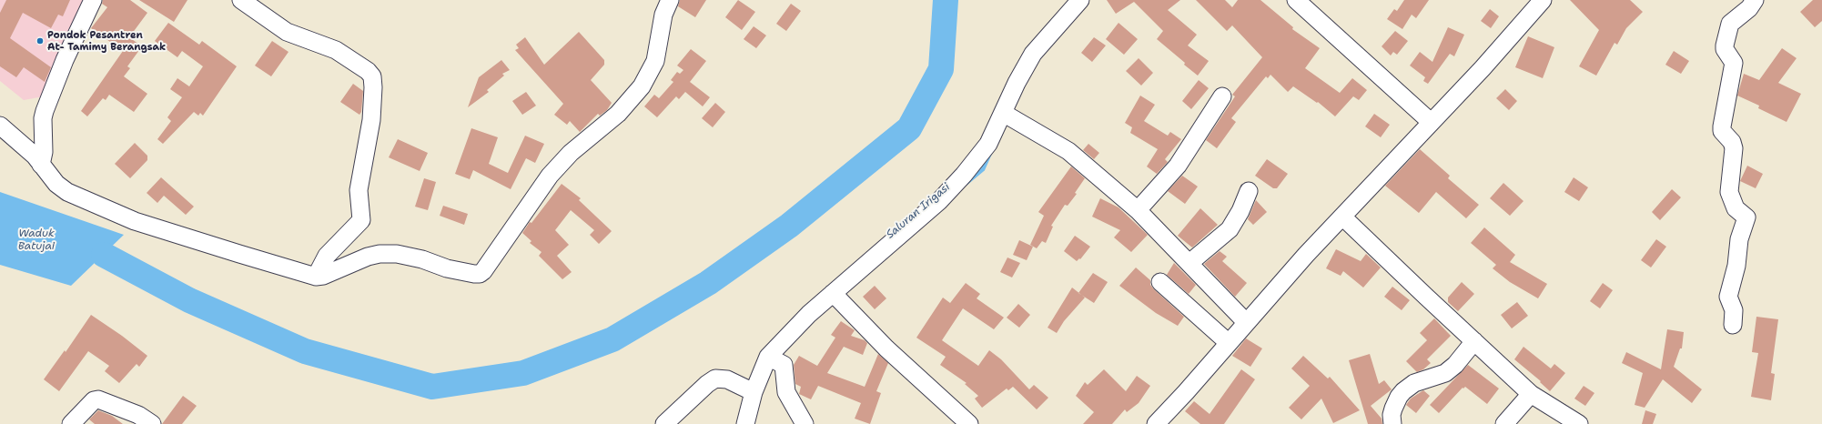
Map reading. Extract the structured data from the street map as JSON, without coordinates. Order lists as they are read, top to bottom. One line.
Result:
{"water":["Saluran Irigasi","Waduk Batujai"],"places":["Pondok Pesantren At- Tamimy Berangsak"]}
